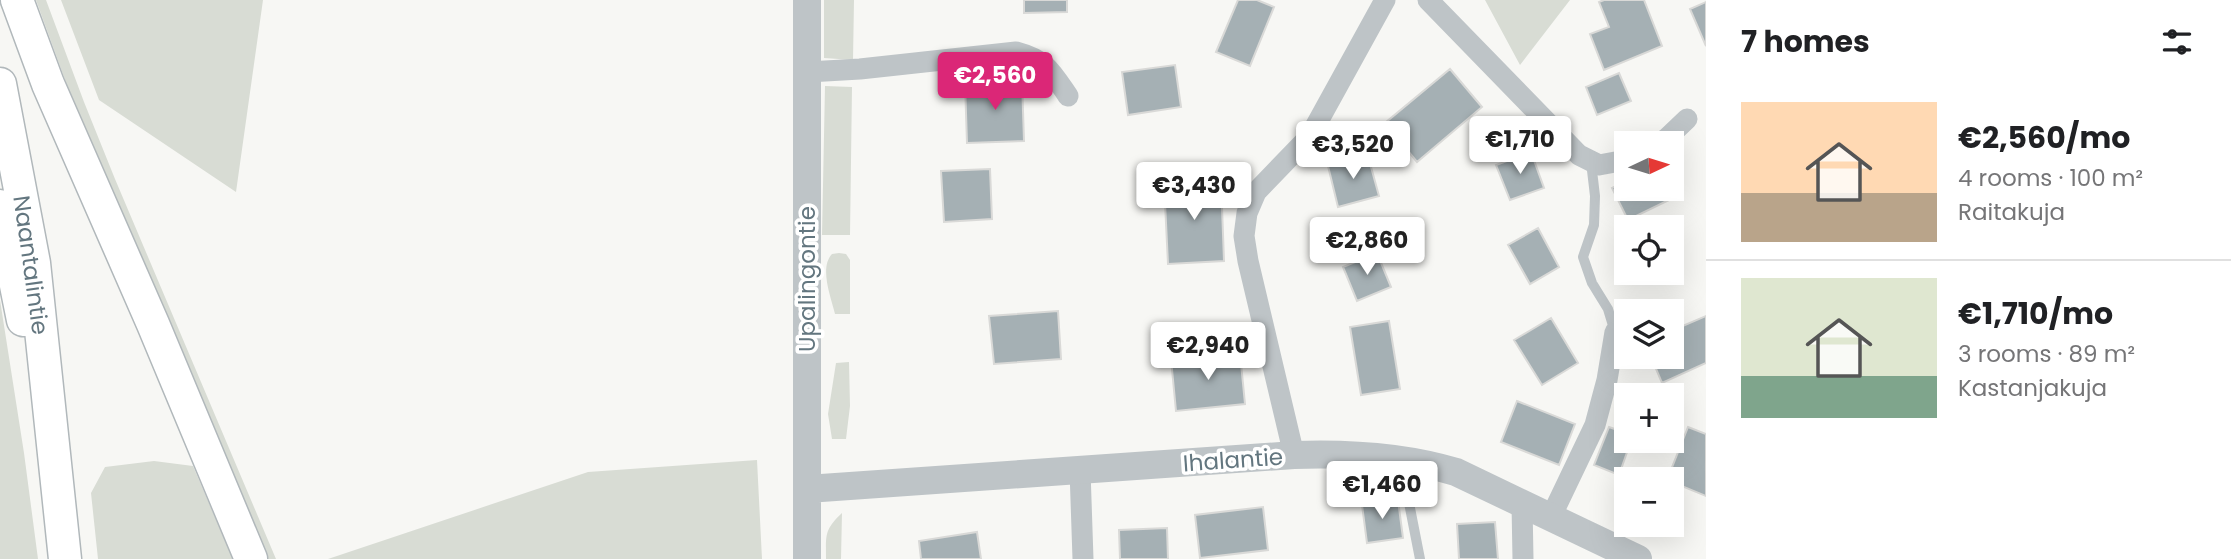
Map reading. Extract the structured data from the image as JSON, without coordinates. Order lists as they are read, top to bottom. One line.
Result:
{"streets":{"main road":["Naantalintie"],"street":["Upalingontie","Ihalantie"]},"crossings":[["Upalingontie","Ihalantie"]],"north":"right","page":{"heading":"7 homes","price":["€2,560","€1,710","€3,520","€3,430","€2,860","€2,940","€1,460"],"list":[{"name":"€2,560/mo","note":"4 rooms · 100 m² · Raitakuja"},{"name":"€1,710/mo","note":"3 rooms · 89 m² · Kastanjakuja"}],"map_buttons":["+","−"]}}
